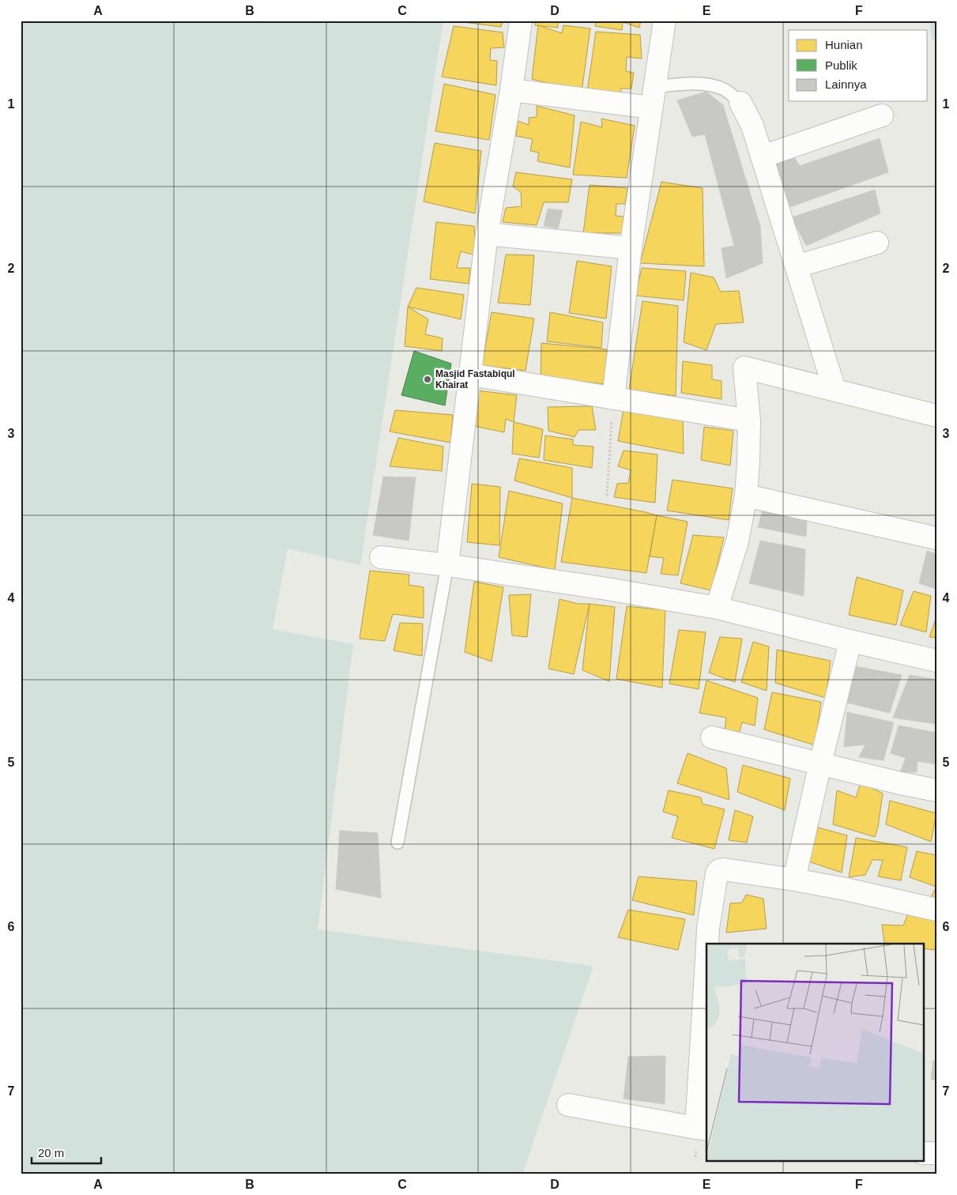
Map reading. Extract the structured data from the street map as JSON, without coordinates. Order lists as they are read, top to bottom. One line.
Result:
{"places":["Masjid Fastabiqul Khairat"],"legend":["Hunian","Publik","Lainnya"],"scale_bar":"20 m","grid":{"columns":["A","B","C","D","E","F"],"rows":["1","2","3","4","5","6","7"]}}
